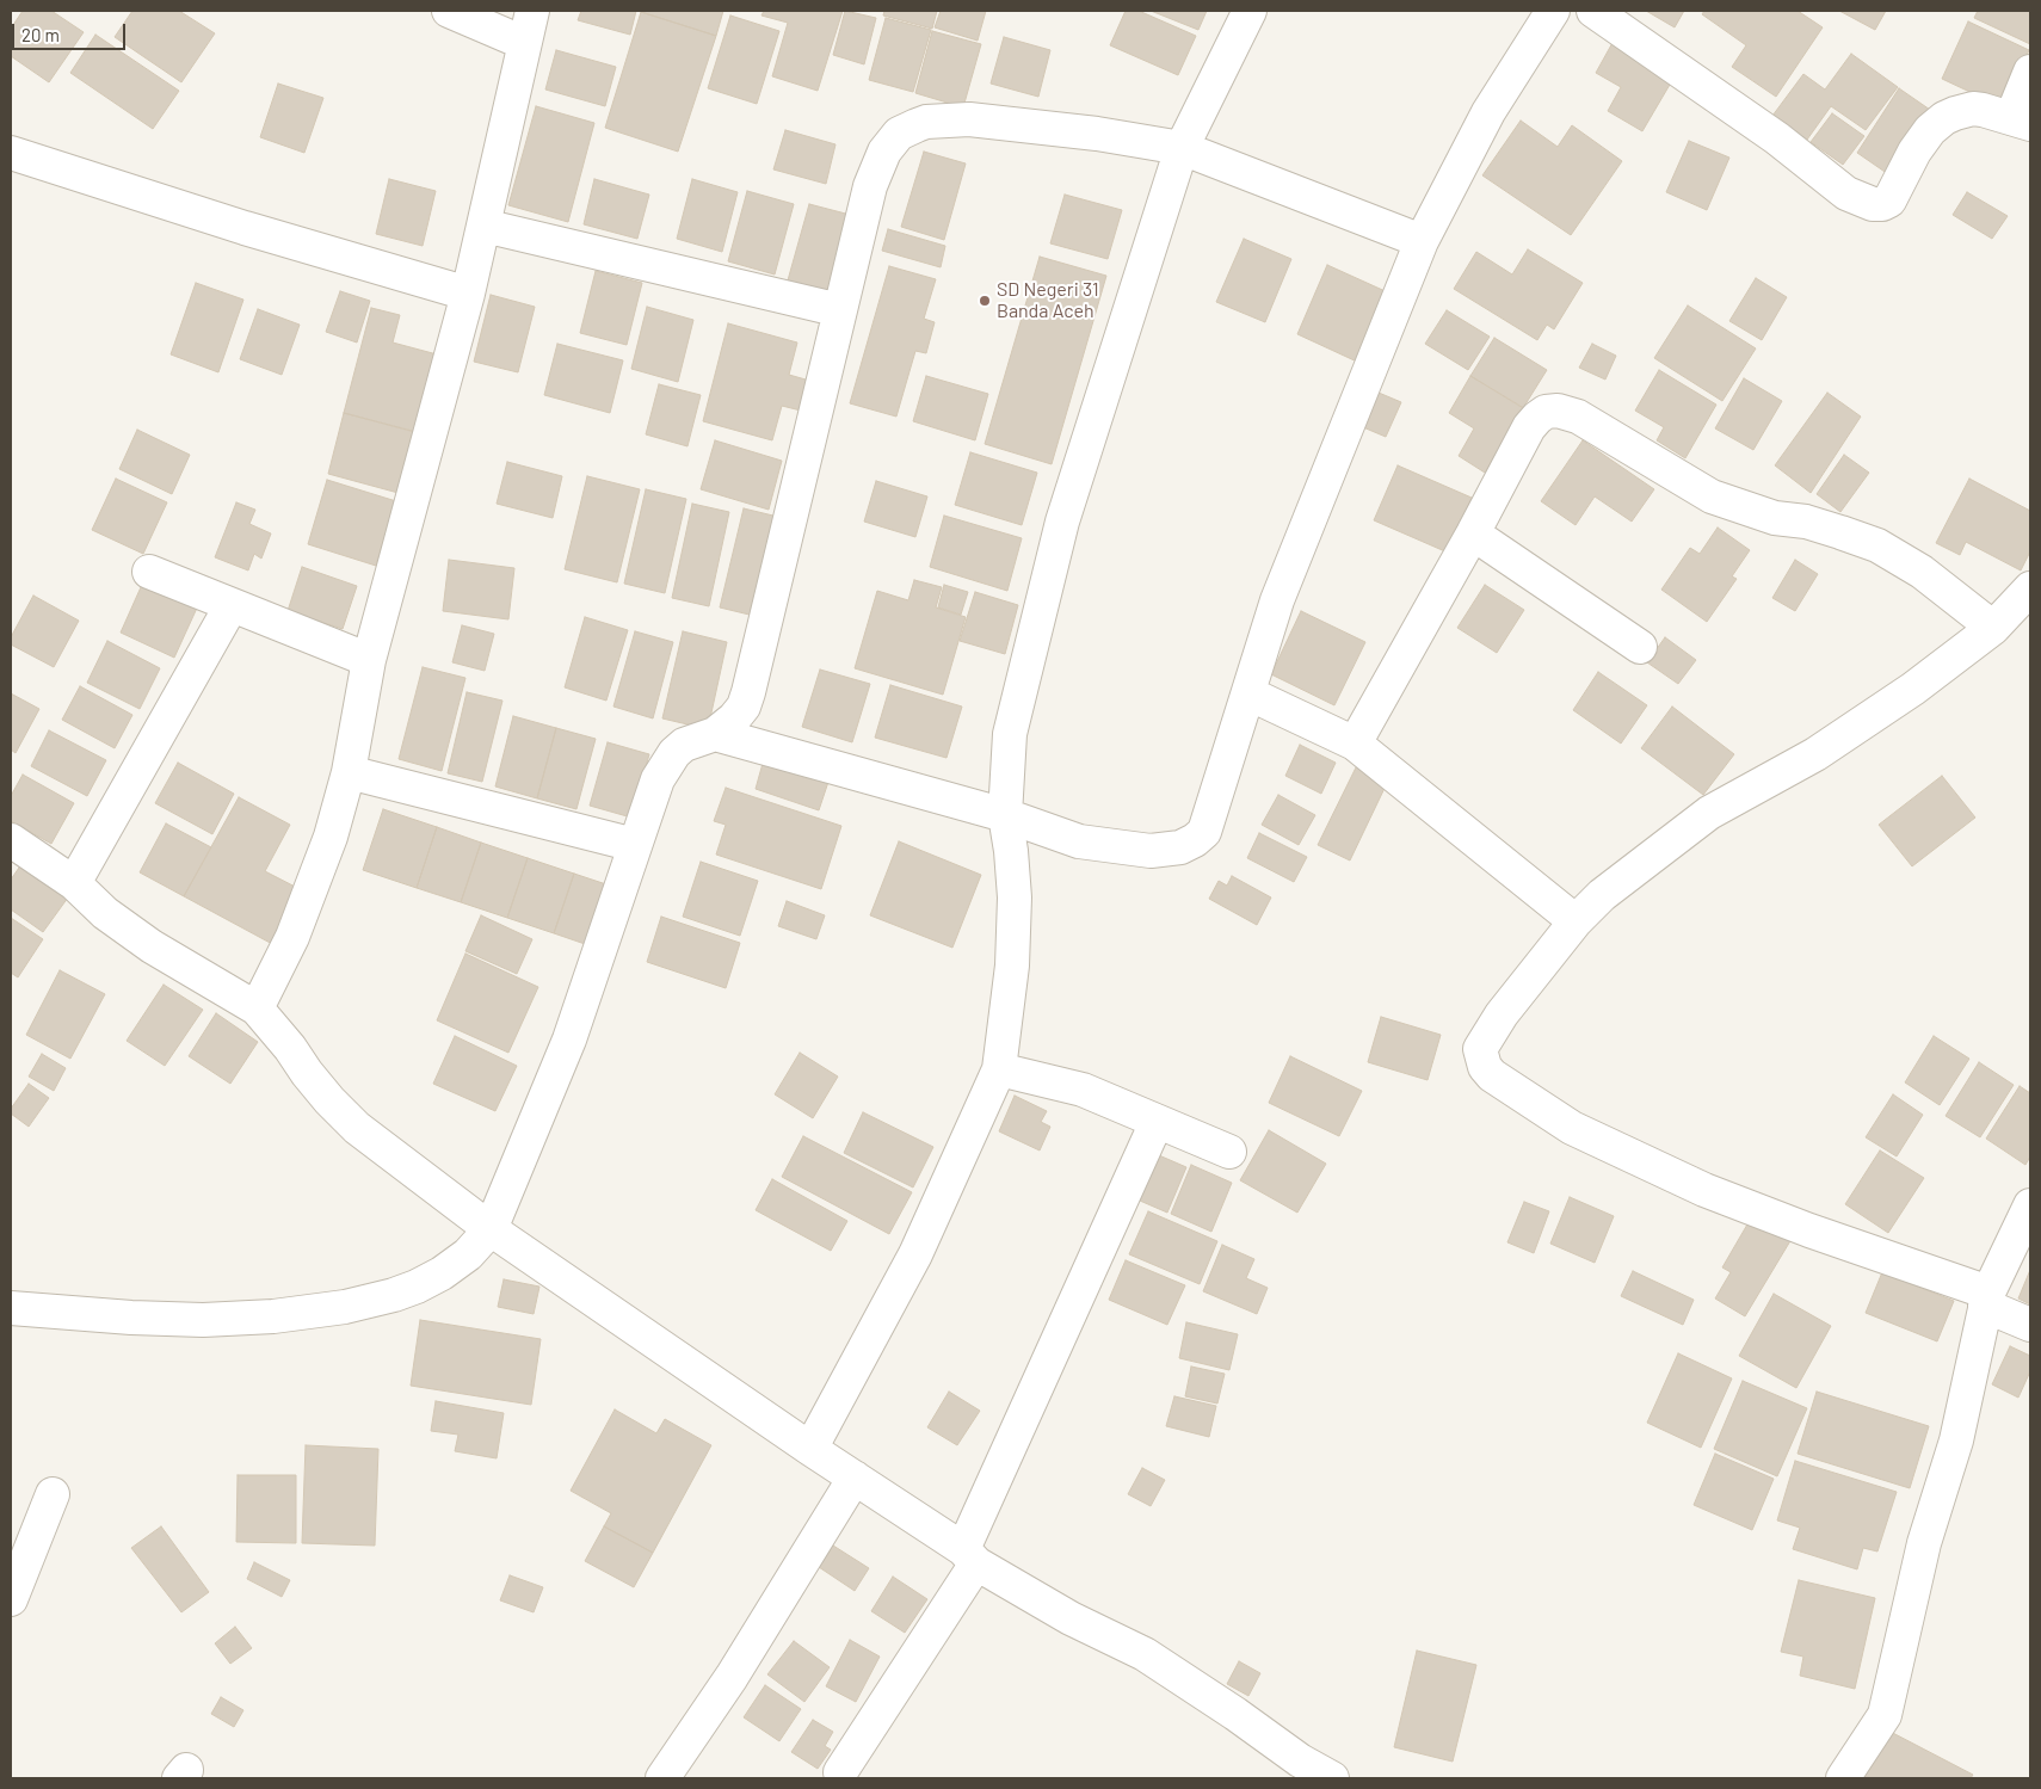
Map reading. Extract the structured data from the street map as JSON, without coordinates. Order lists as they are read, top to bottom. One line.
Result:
{"places":["SD Negeri 31 Banda Aceh"],"scale_bar":"20 m"}
